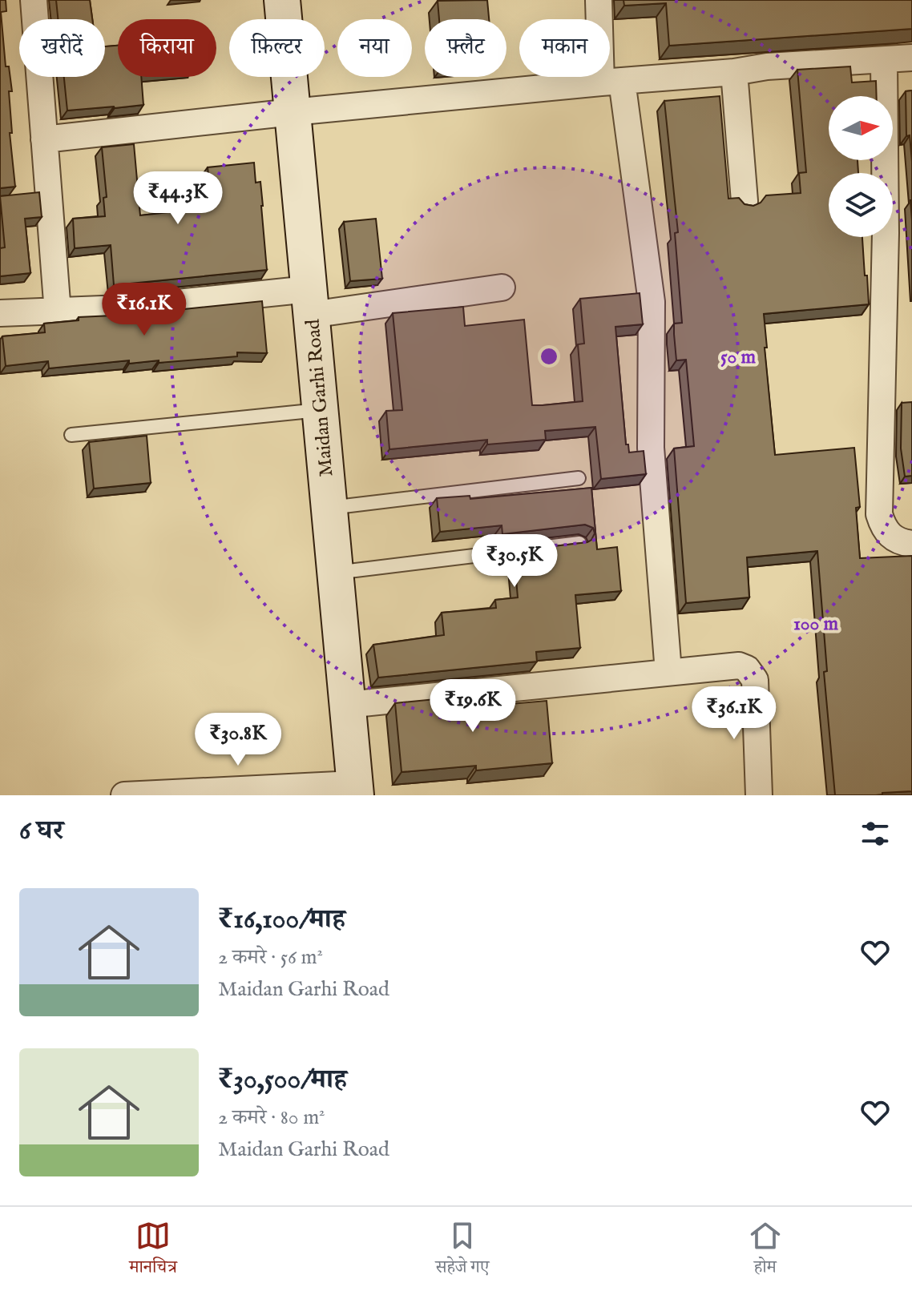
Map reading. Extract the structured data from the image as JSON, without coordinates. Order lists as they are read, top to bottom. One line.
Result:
{"streets":{"street":["Maidan Garhi Road"]},"north":"right","page":{"chip":["खरीदें","किराया","फ़िल्टर","नया","फ़्लैट","मकान"],"price":["₹44.3K","₹16.1K","₹30.5K","₹19.6K","₹36.1K","₹30.8K"],"heading":"6 घर","list":[{"name":"₹16,100/माह","note":"2 कमरे · 56 m² · Maidan Garhi Road"},{"name":"₹30,500/माह","note":"2 कमरे · 80 m² · Maidan Garhi Road"}],"tabs":["मानचित्र","सहेजे गए","होम"]},"rings":["50 m","100 m"]}
